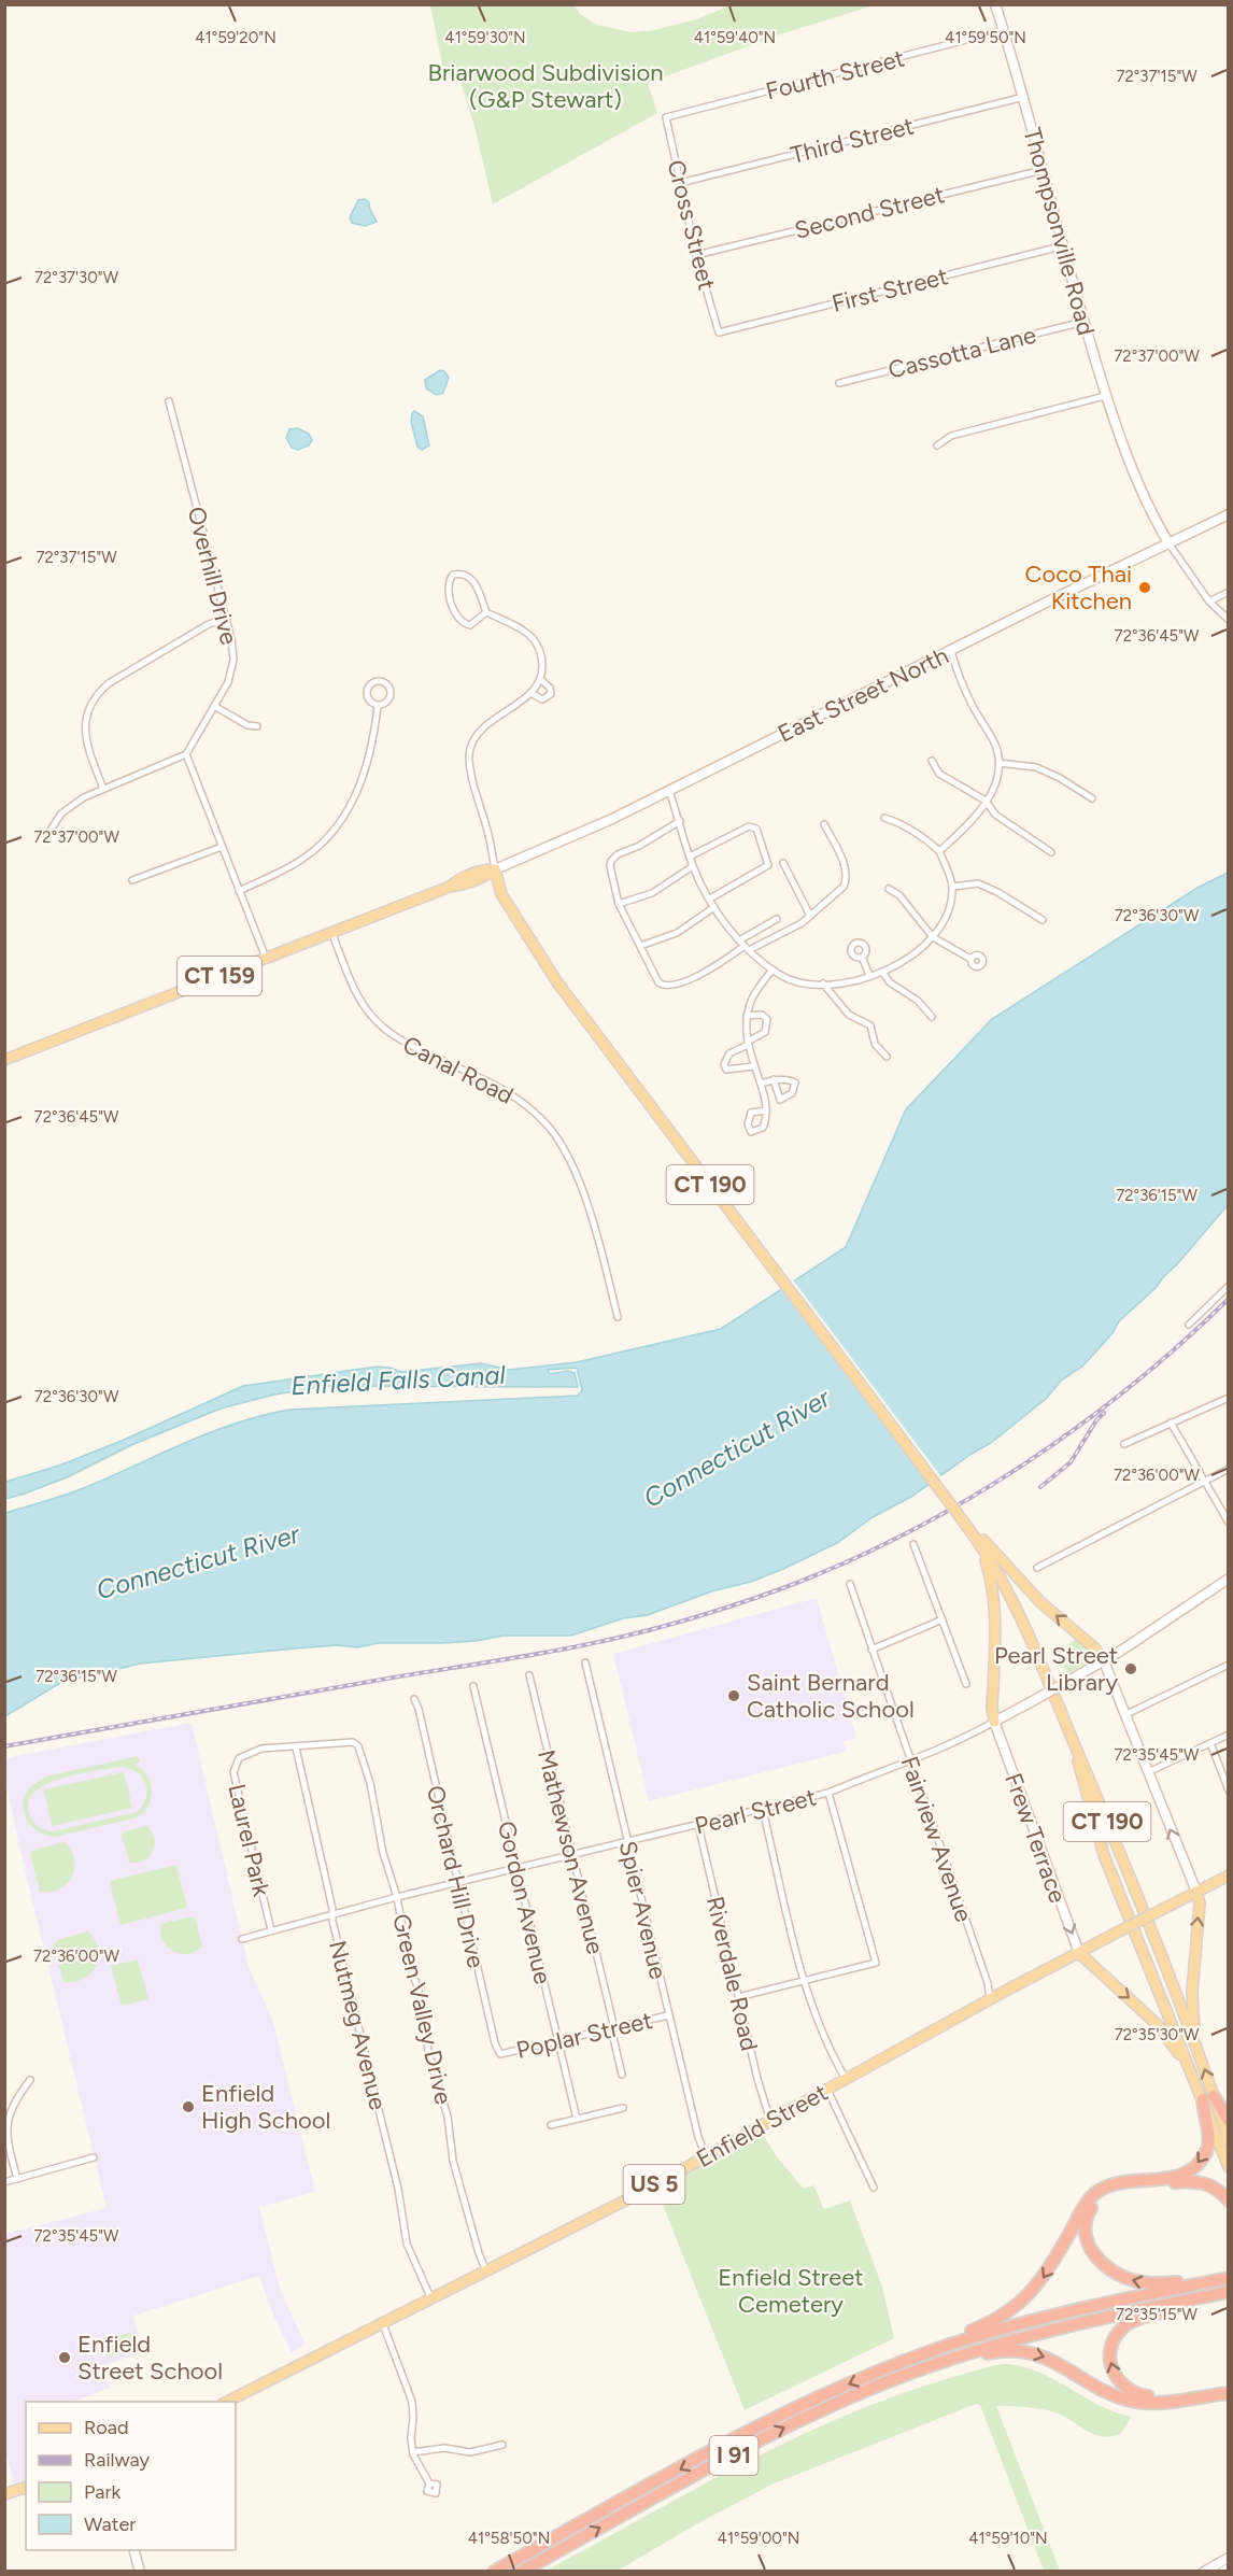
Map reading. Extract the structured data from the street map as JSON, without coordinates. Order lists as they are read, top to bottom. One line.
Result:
{"streets":{"highway":["I 91"],"main road":["Thompsonville Road","East Street North","CT 159","CT 190","Pearl Street","Frew Terrace","Enfield Street","US 5"],"street":["Fourth Street","Third Street","Second Street","Cross Street","First Street","Cassotta Lane","Overhill Drive","Canal Road","Fairview Avenue","Laurel Park","Mathewson Avenue","Orchard Hill Drive","Gordon Avenue","Spier Avenue","Riverdale Road","Green Valley Drive","Nutmeg Avenue","Poplar Street"]},"crossings":[["Fourth Street","Cross Street"],["Fourth Street","Thompsonville Road"],["Third Street","Cross Street"],["Third Street","Thompsonville Road"],["Second Street","Cross Street"],["Second Street","Thompsonville Road"],["Cross Street","First Street"],["Thompsonville Road","First Street"],["Thompsonville Road","Cassotta Lane"],["Thompsonville Road","East Street North"],["East Street North","Canal Road"],["East Street North","CT 190"],["Pearl Street","Frew Terrace"],["Pearl Street","Fairview Avenue"],["Pearl Street","Laurel Park"],["Pearl Street","Mathewson Avenue"],["Pearl Street","Orchard Hill Drive"],["Pearl Street","Gordon Avenue"],["Pearl Street","Spier Avenue"],["Pearl Street","Riverdale Road"],["Pearl Street","Green Valley Drive"],["Pearl Street","Nutmeg Avenue"],["Frew Terrace","Enfield Street"],["Fairview Avenue","Enfield Street"],["Laurel Park","Green Valley Drive"],["Laurel Park","Nutmeg Avenue"],["Mathewson Avenue","Poplar Street"],["Orchard Hill Drive","Poplar Street"],["Gordon Avenue","Poplar Street"],["Spier Avenue","Poplar Street"],["Spier Avenue","Enfield Street"],["Riverdale Road","Enfield Street"],["Green Valley Drive","Enfield Street"],["Nutmeg Avenue","Enfield Street"]],"water":["Enfield Falls Canal","Connecticut River"],"parks":["Briarwood Subdivision (G&P Stewart)","Enfield Street Cemetery"],"places":["Coco Thai Kitchen","Pearl Street Library","Saint Bernard Catholic School","Enfield High School","Enfield Street School"],"legend":["Road","Railway","Park","Water"],"coordinates":["41°59'20\"N","41°59'30\"N","41°59'40\"N","41°59'50\"N","72°37'15\"W","72°37'30\"W","72°37'00\"W","72°36'45\"W","72°36'30\"W","72°36'15\"W","72°36'00\"W","72°35'45\"W","72°35'30\"W","72°35'15\"W","41°58'50\"N","41°59'00\"N","41°59'10\"N"]}
